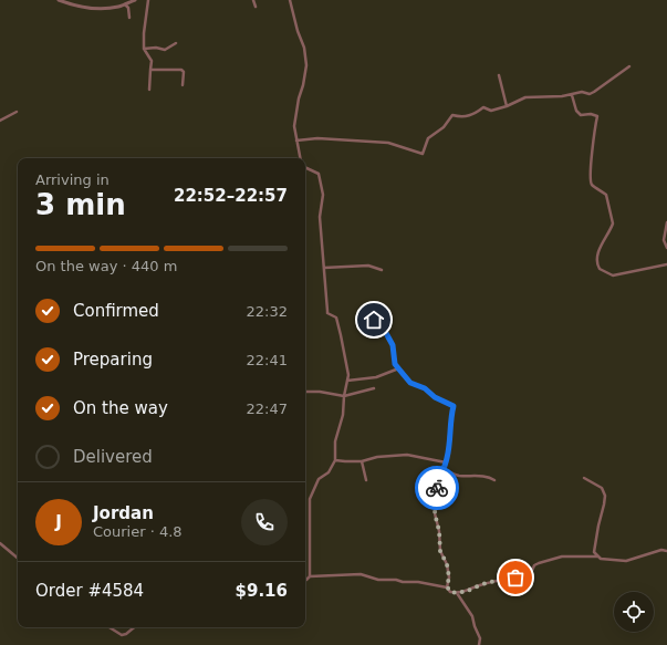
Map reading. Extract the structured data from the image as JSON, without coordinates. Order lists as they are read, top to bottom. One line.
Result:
{"page":{"heading":["3 min","Arriving in","22:52–22:57"],"panel":["Jordan","Courier · 4.8","Order #4584","$9.16"],"bar":"On the way · 440 m","list":[["Confirmed","22:32"],["Preparing","22:41"],["On the way","22:47"],"Delivered"],"round":"J"}}
